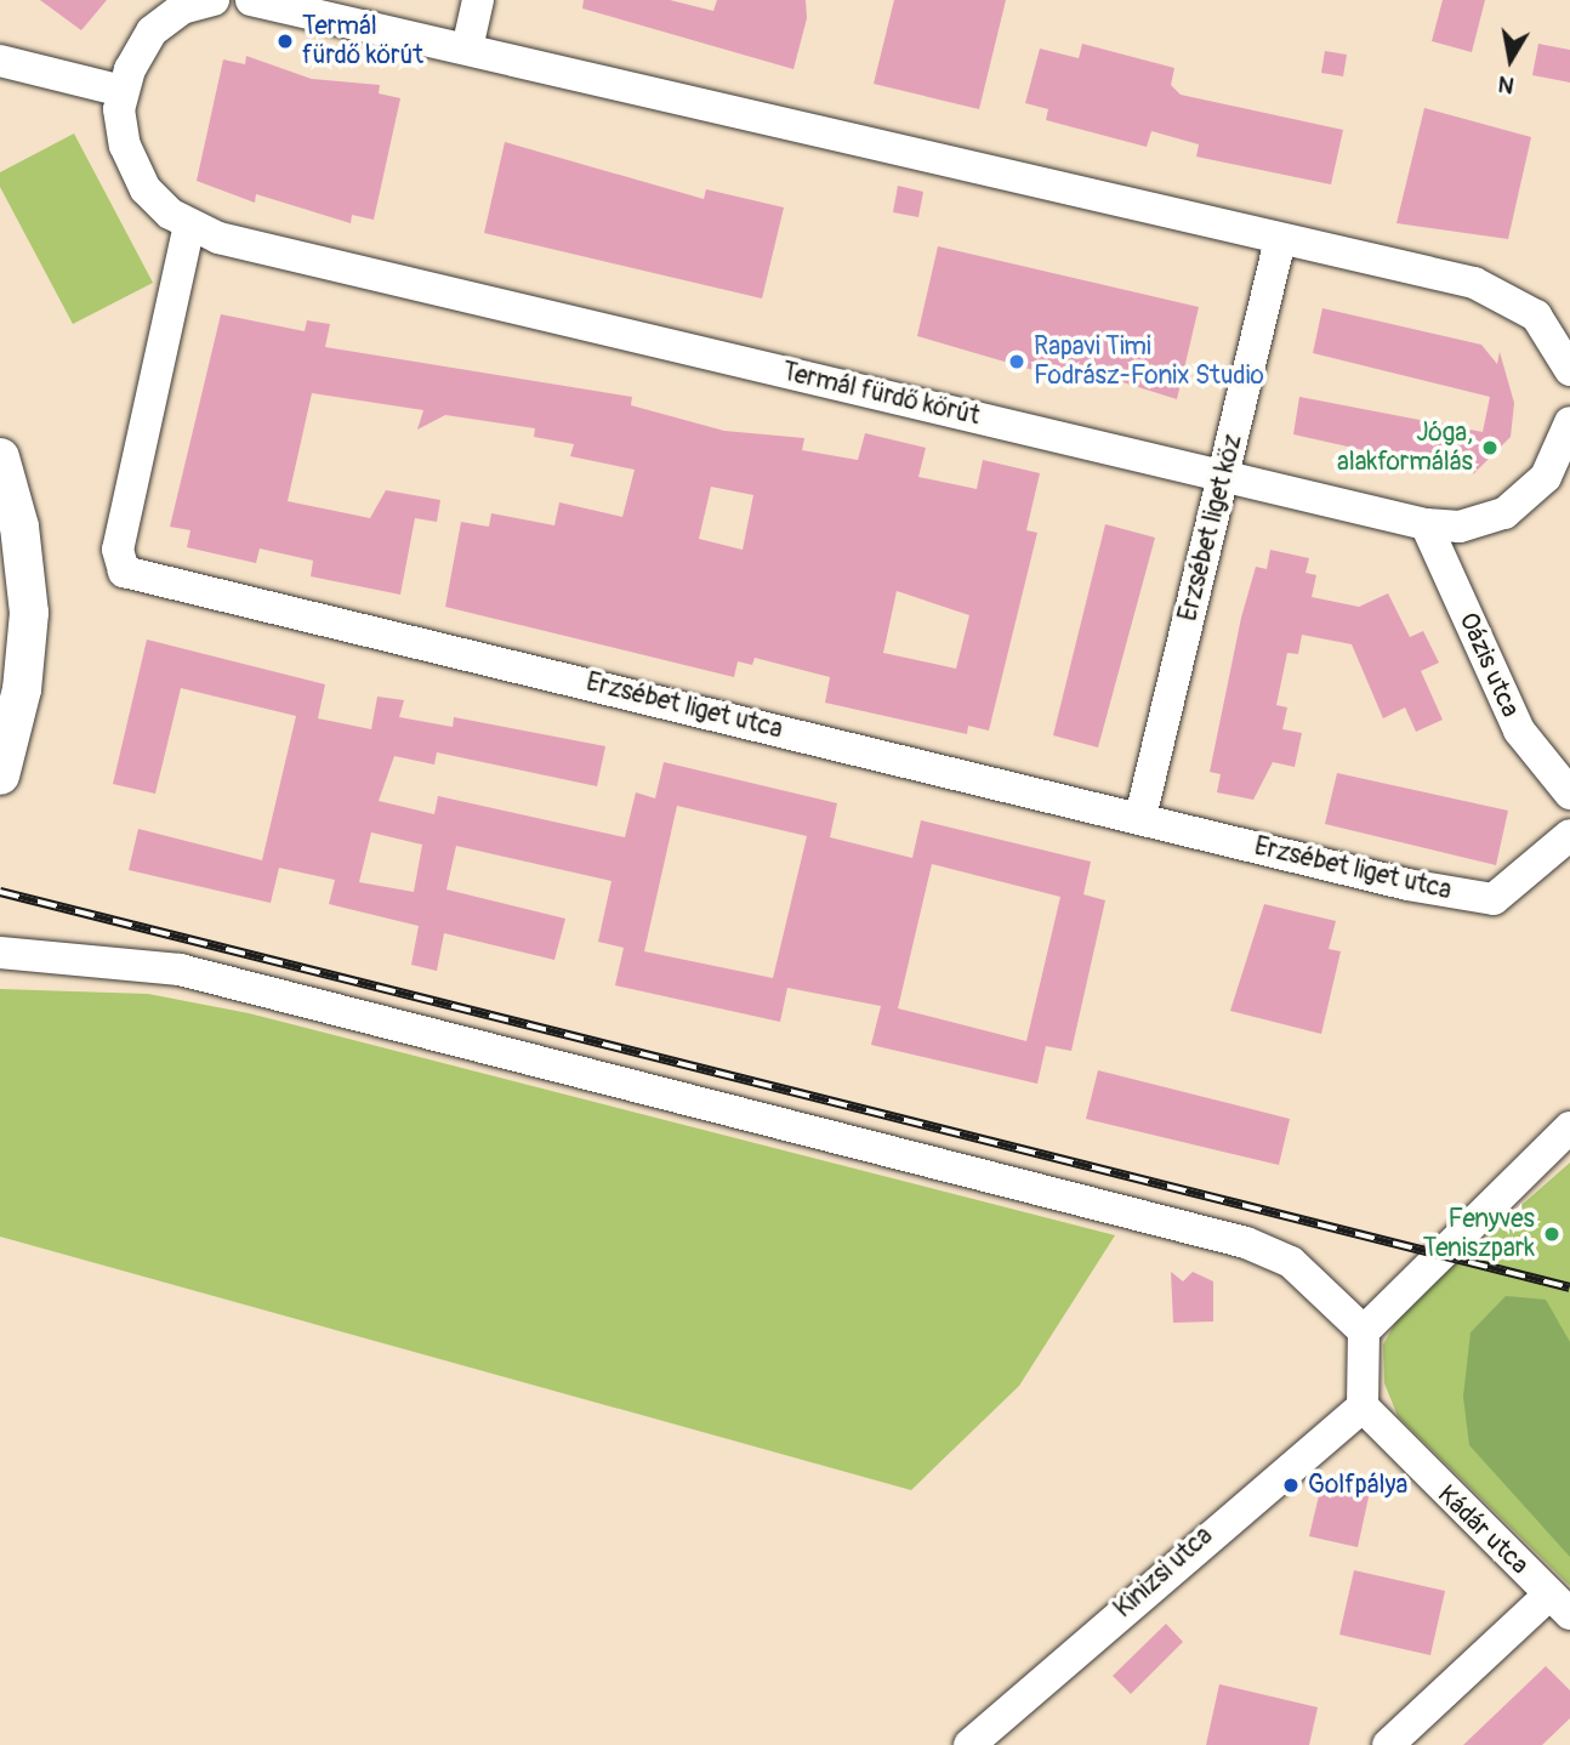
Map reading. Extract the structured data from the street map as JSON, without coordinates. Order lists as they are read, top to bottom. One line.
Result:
{"streets":{"street":["Termál fürdő körút","Erzsébet liget köz","Oázis utca","Erzsébet liget utca","Kádár utca","Kinizsi utca"]},"crossings":[["Termál fürdő körút","Erzsébet liget köz"],["Termál fürdő körút","Oázis utca"],["Termál fürdő körút","Erzsébet liget utca"],["Erzsébet liget köz","Erzsébet liget utca"],["Kádár utca","Kinizsi utca"]],"places":["Termál fürdő körút","Rapavi Timi Fodrász-Fonix Studio","Jóga, alakformálás","Fenyves Teniszpark","Golfpálya"],"north":"bottom"}
